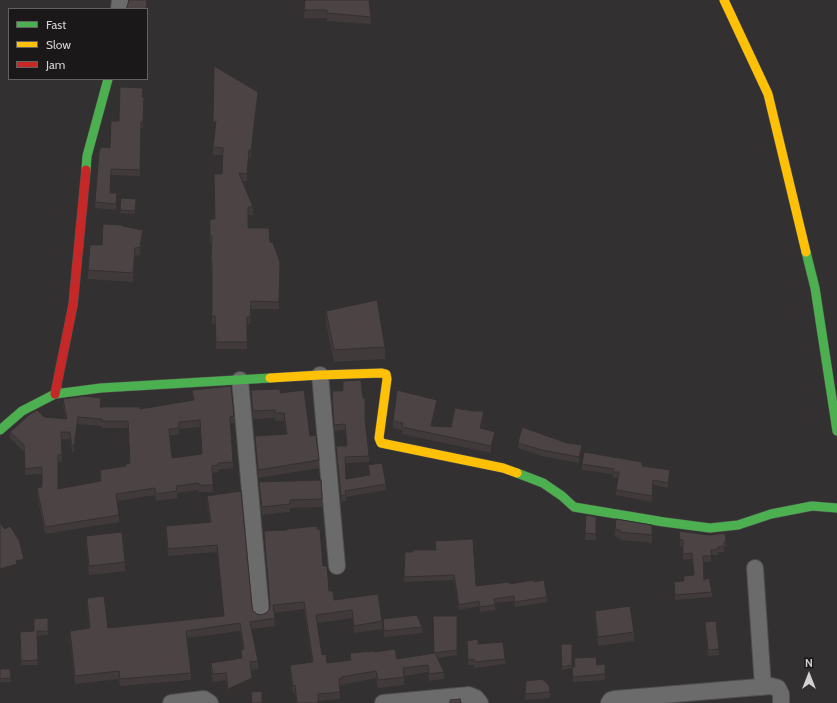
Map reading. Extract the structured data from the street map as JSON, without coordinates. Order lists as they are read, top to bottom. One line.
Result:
{"legend":["Fast","Slow","Jam"],"north":"top"}
